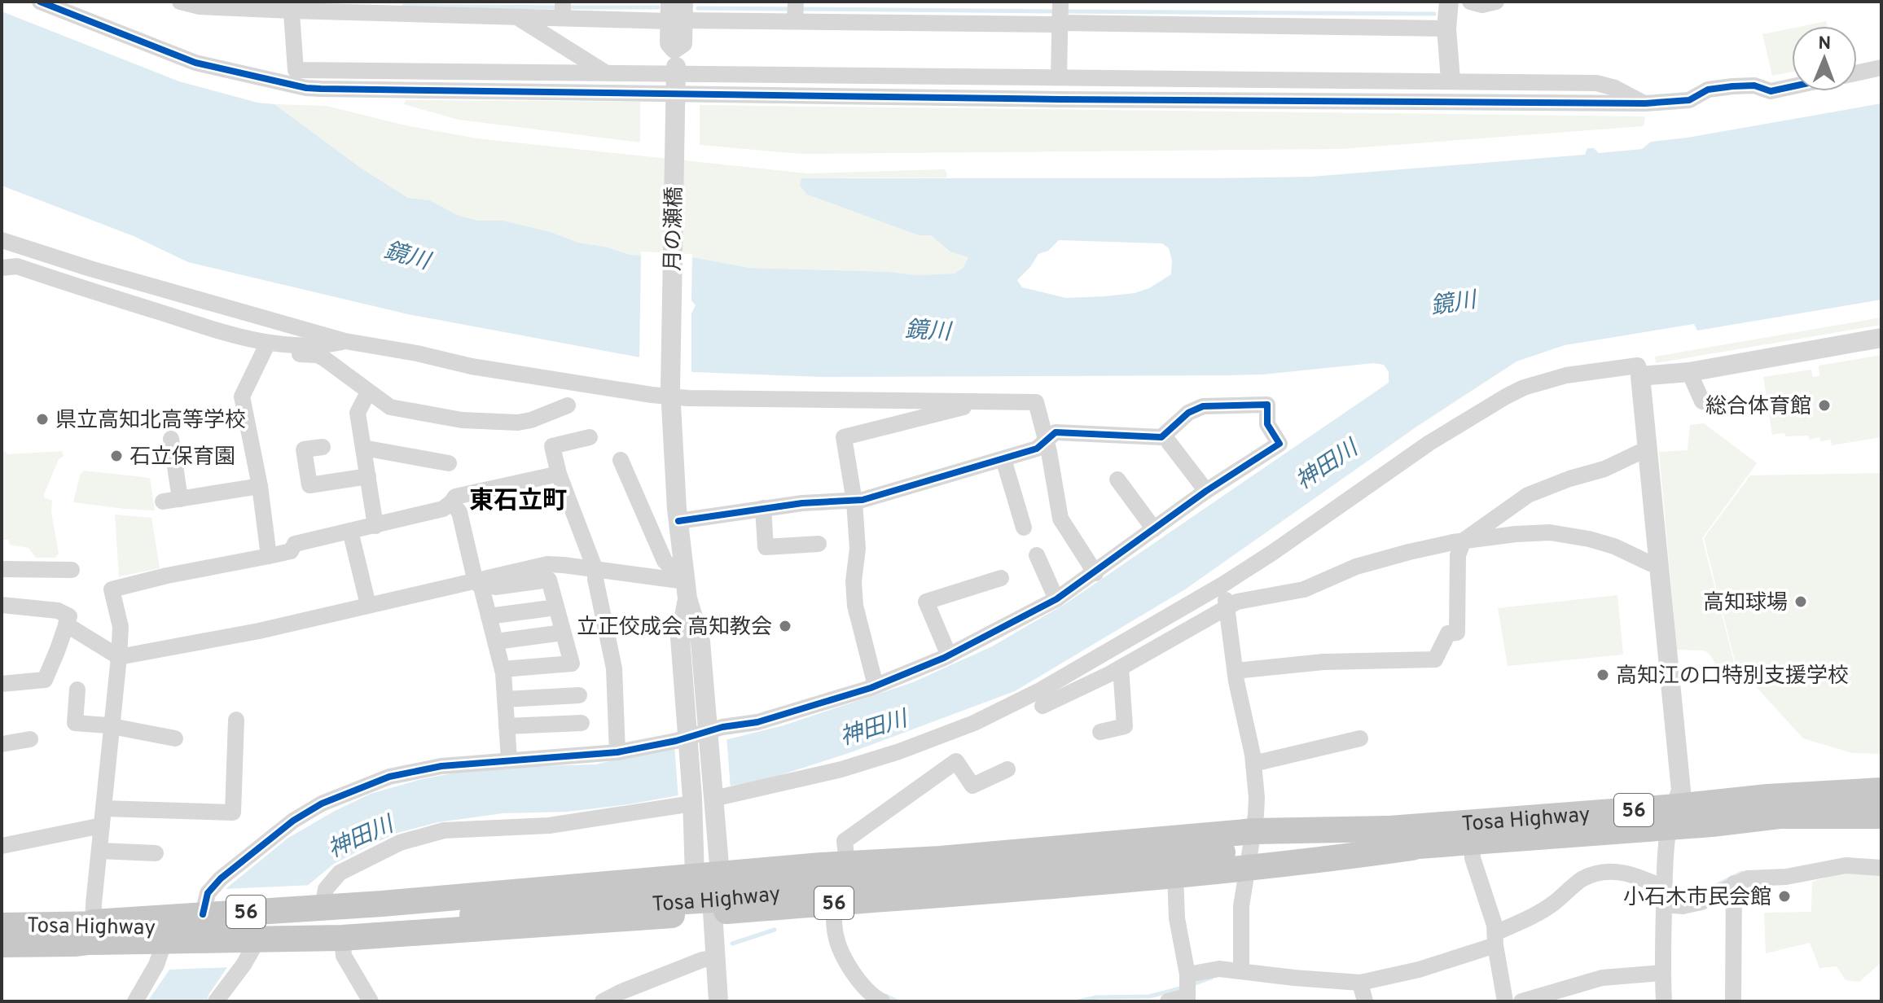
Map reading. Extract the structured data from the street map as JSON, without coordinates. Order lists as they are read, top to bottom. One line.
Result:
{"streets":{"highway":["56","Tosa Highway"],"street":["月の瀬橋"]},"crossings":[["56","Tosa Highway"]],"districts":["東石立町"],"water":["鏡川","神田川"],"places":["総合体育館","県立高知北高等学校","石立保育園","高知球場","立正佼成会 高知教会","高知江の口特別支援学校","小石木市民会館"],"north":"top"}
